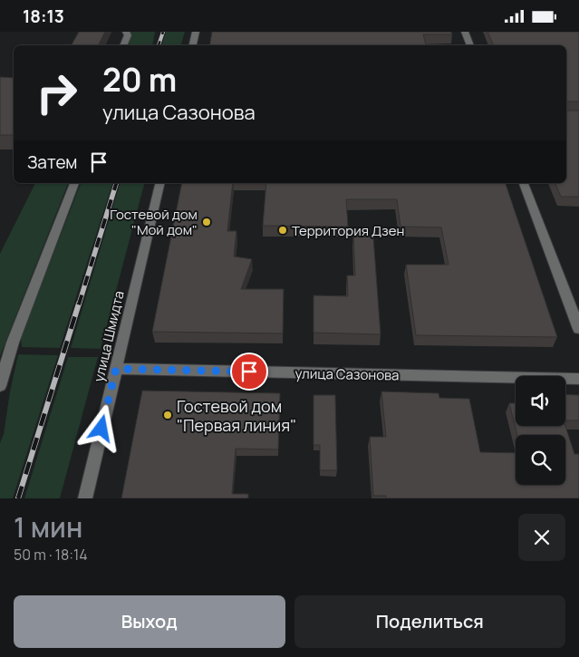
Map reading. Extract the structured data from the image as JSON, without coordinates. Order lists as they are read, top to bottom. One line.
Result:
{"streets":{"street":["улица Шмидта","улица Сазонова"]},"crossings":[["улица Шмидта","улица Сазонова"]],"places":["Гостевой дом \"Мой дом\"","Территория Дзен","Гостевой дом \"Первая линия\""],"page":{"status":"18:13","turn":["20 m","улица Сазонова"],"then":"Затем","heading":["1 мин","50 m · 18:14"],"buttons":["Выход","Поделиться"]}}
